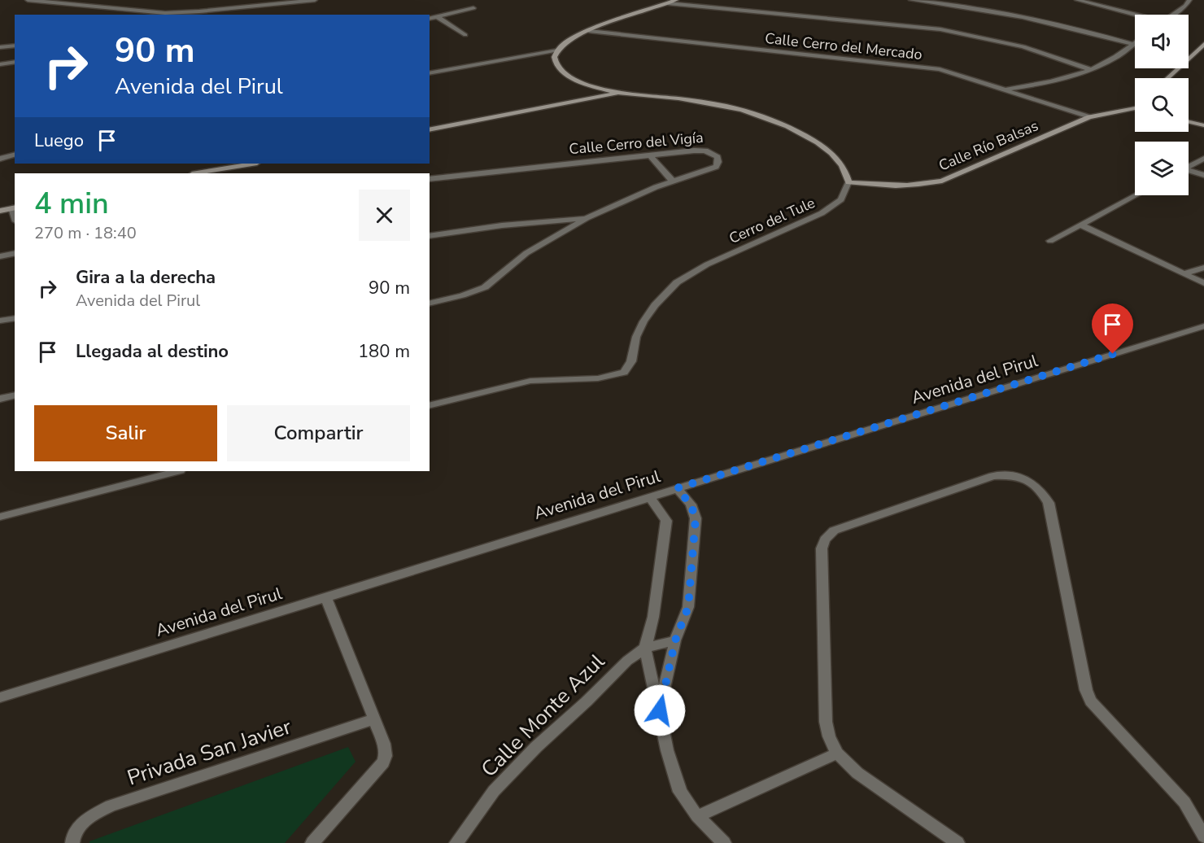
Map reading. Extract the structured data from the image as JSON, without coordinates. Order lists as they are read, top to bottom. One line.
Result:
{"streets":{"street":["Calle Cerro del Mercado","Calle Cerro del Vigía","Calle Río Balsas","Cerro del Tule","Avenida del Pirul","Calle Monte Azul","Privada San Javier"]},"crossings":[["Calle Cerro del Mercado","Calle Río Balsas"],["Calle Río Balsas","Cerro del Tule"]],"page":{"turn":["90 m","Avenida del Pirul"],"then":"Luego","heading":["4 min","270 m · 18:40"],"list":[{"name":"Gira a la derecha","note":"Avenida del Pirul","value":"90 m"},{"name":"Llegada al destino","value":"180 m"}],"buttons":["Salir","Compartir"]}}
